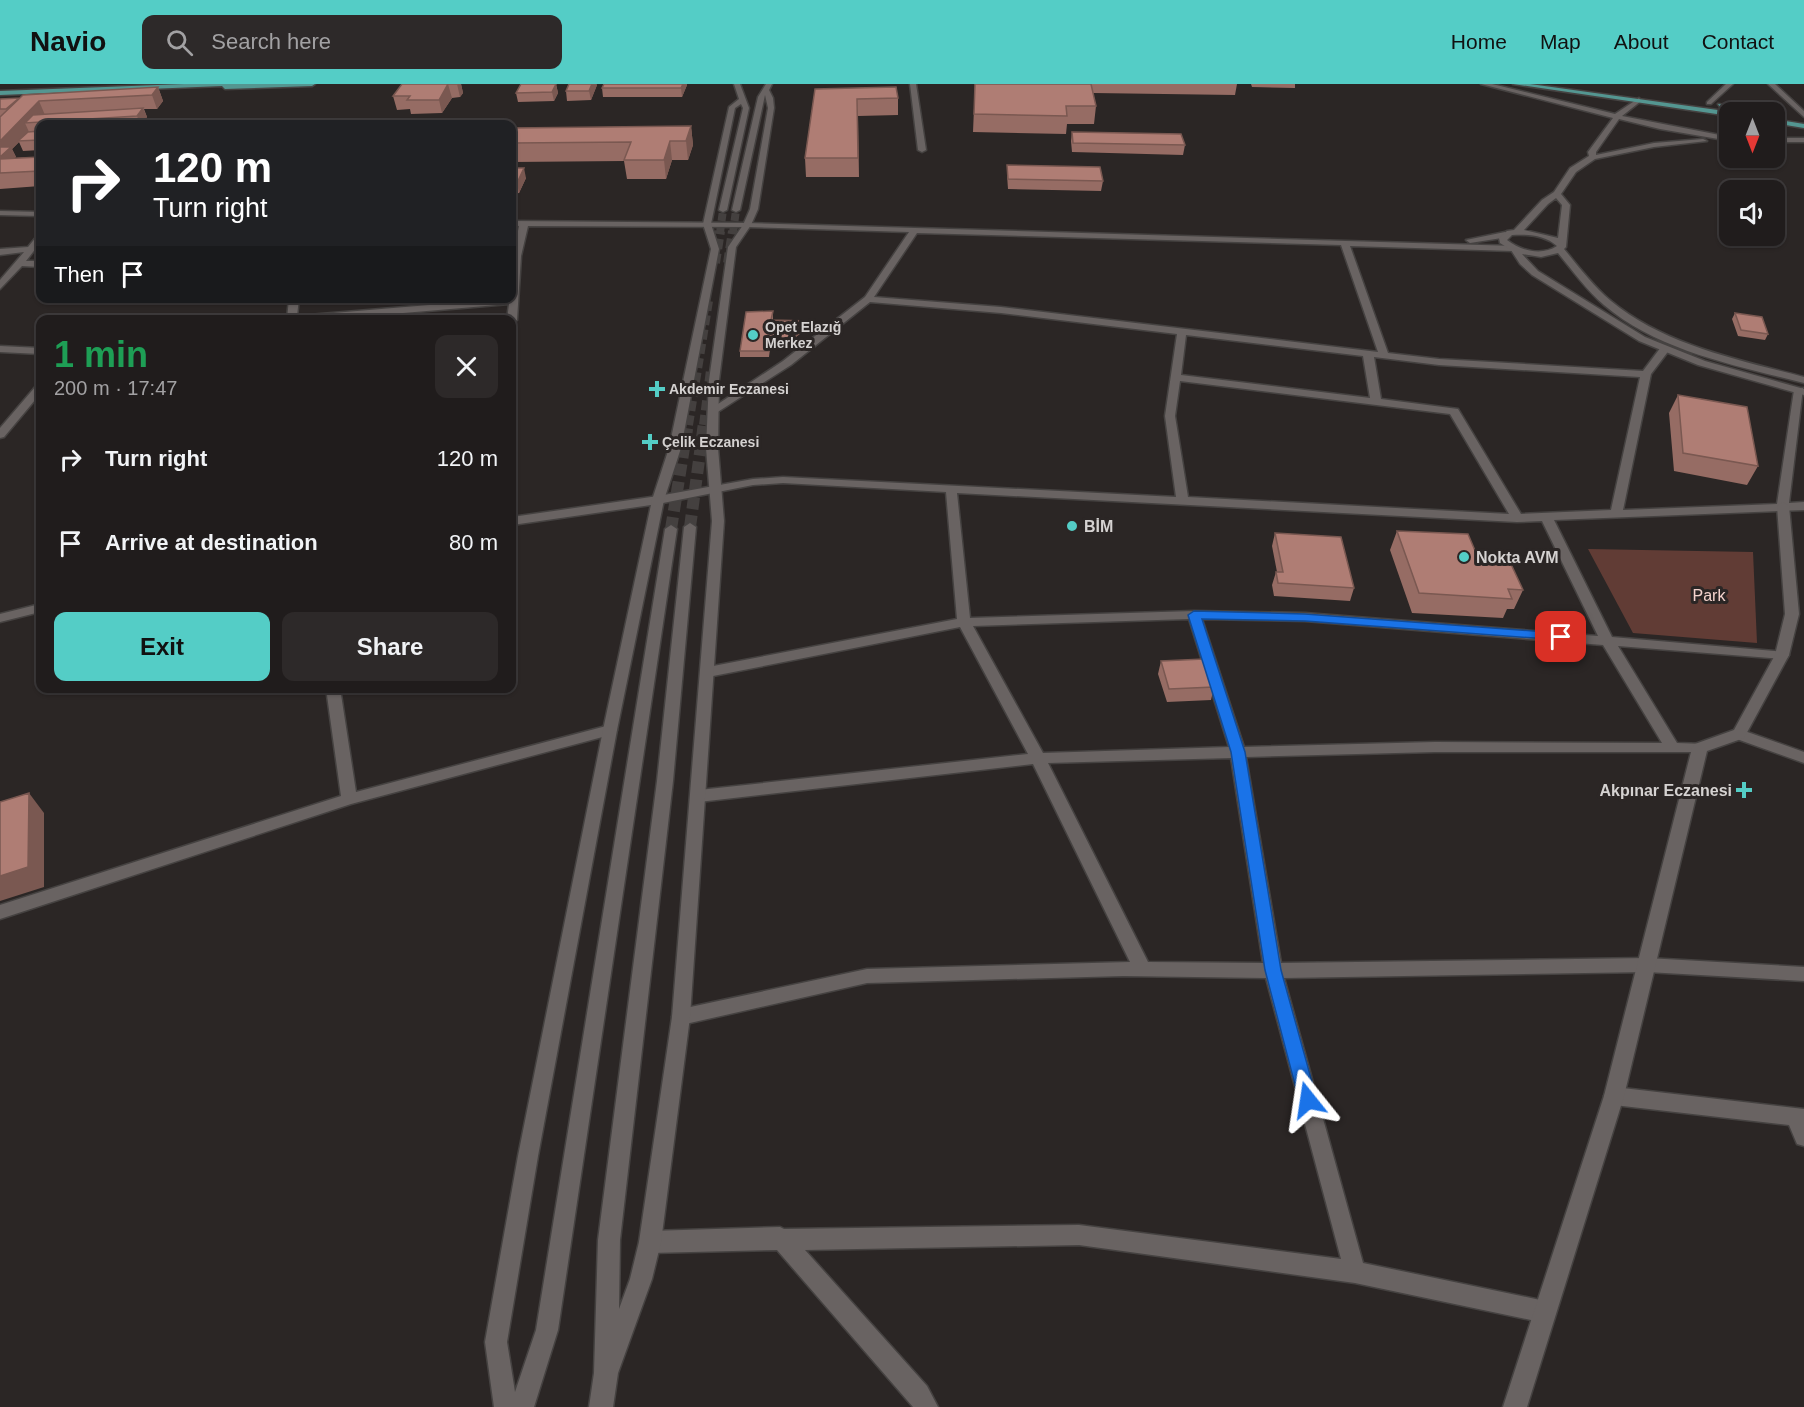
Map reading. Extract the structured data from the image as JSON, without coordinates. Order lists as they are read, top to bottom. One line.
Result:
{"parks":["Park"],"places":{"other":["Opet Elazığ Merkez","BİM","Nokta AVM"],"health":["Akdemir Eczanesi","Çelik Eczanesi","Akpınar Eczanesi"]},"north":"bottom","page":{"header":"Navio","search":"Search here","nav":["Home","Map","About","Contact"],"turn":["120 m","Turn right"],"then":"Then","heading":["1 min","200 m · 17:47"],"list":[{"name":"Turn right","value":"120 m"},{"name":"Arrive at destination","value":"80 m"}],"buttons":["Exit","Share"]}}
